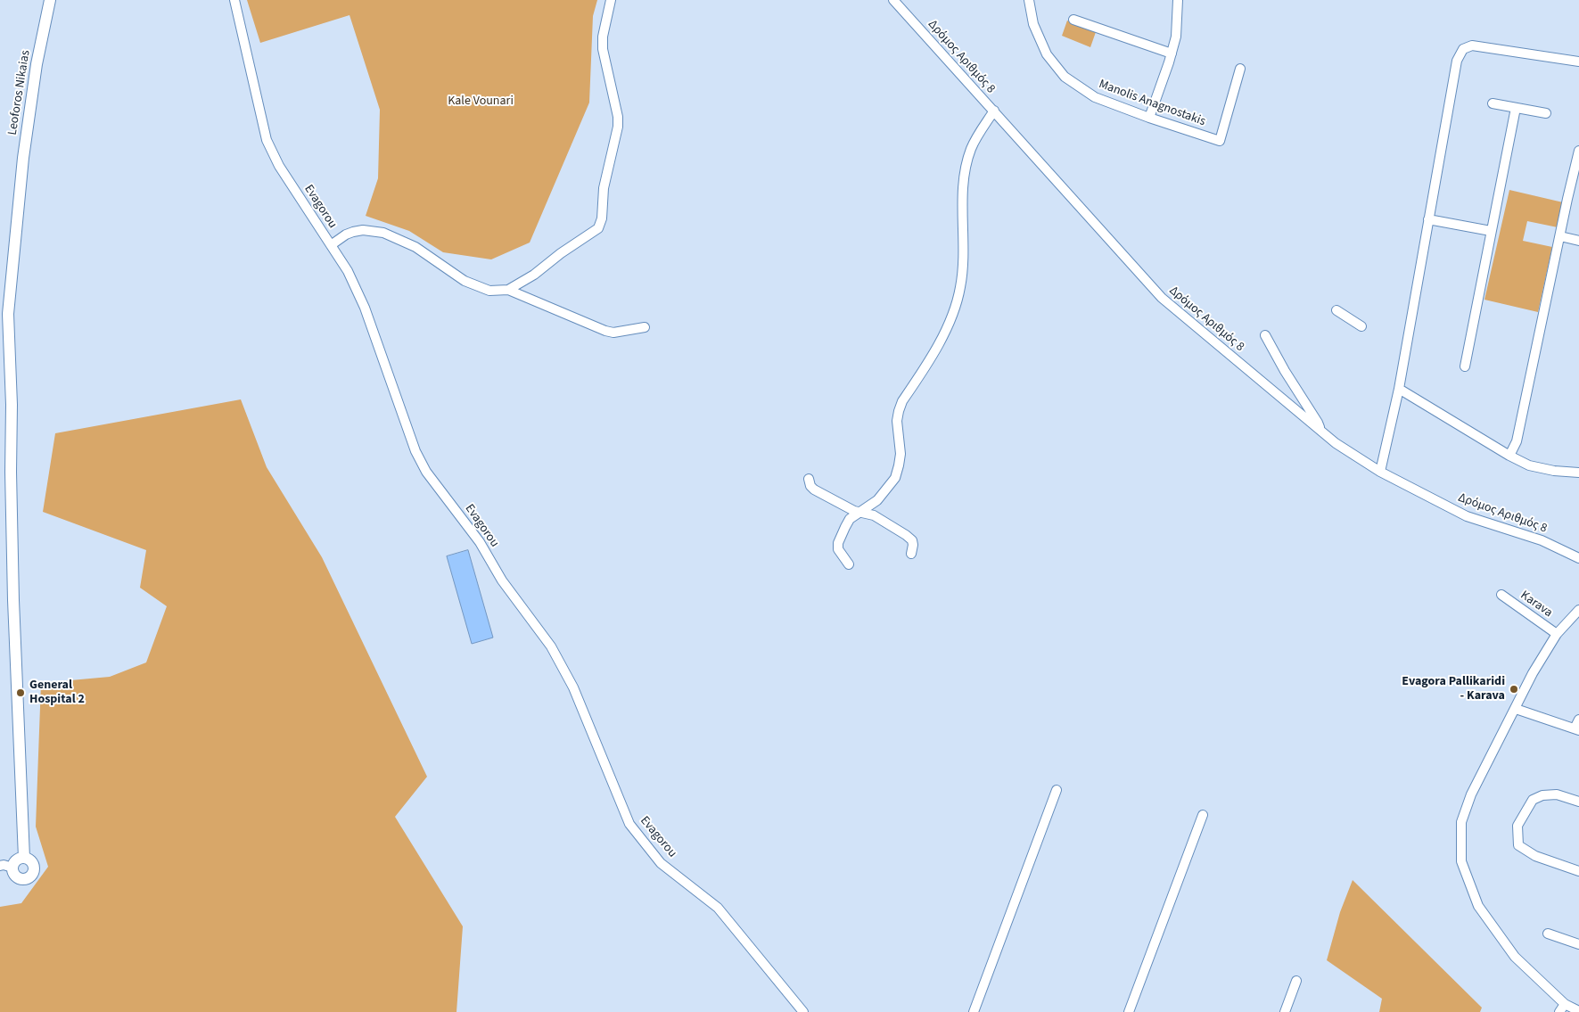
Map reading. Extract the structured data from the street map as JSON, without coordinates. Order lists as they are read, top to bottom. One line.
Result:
{"streets":{"main road":["Leoforos Nikaias"],"street":["Δρόμος Αριθμός 8","Manolis Anagnostakis","Evagorou","Karava"]},"parks":["Kale Vounari"],"places":["Evagora Pallikaridi - Karava","General Hospital 2"]}
